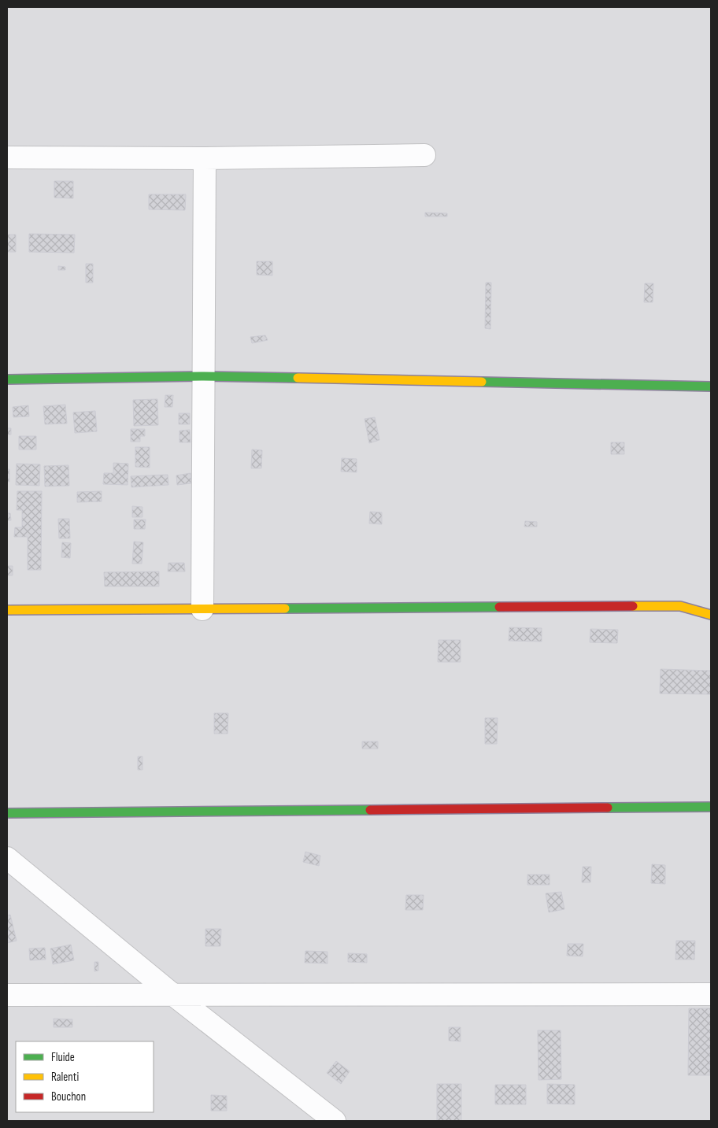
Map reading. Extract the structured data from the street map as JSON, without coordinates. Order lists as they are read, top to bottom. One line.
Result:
{"legend":["Fluide","Ralenti","Bouchon"]}
